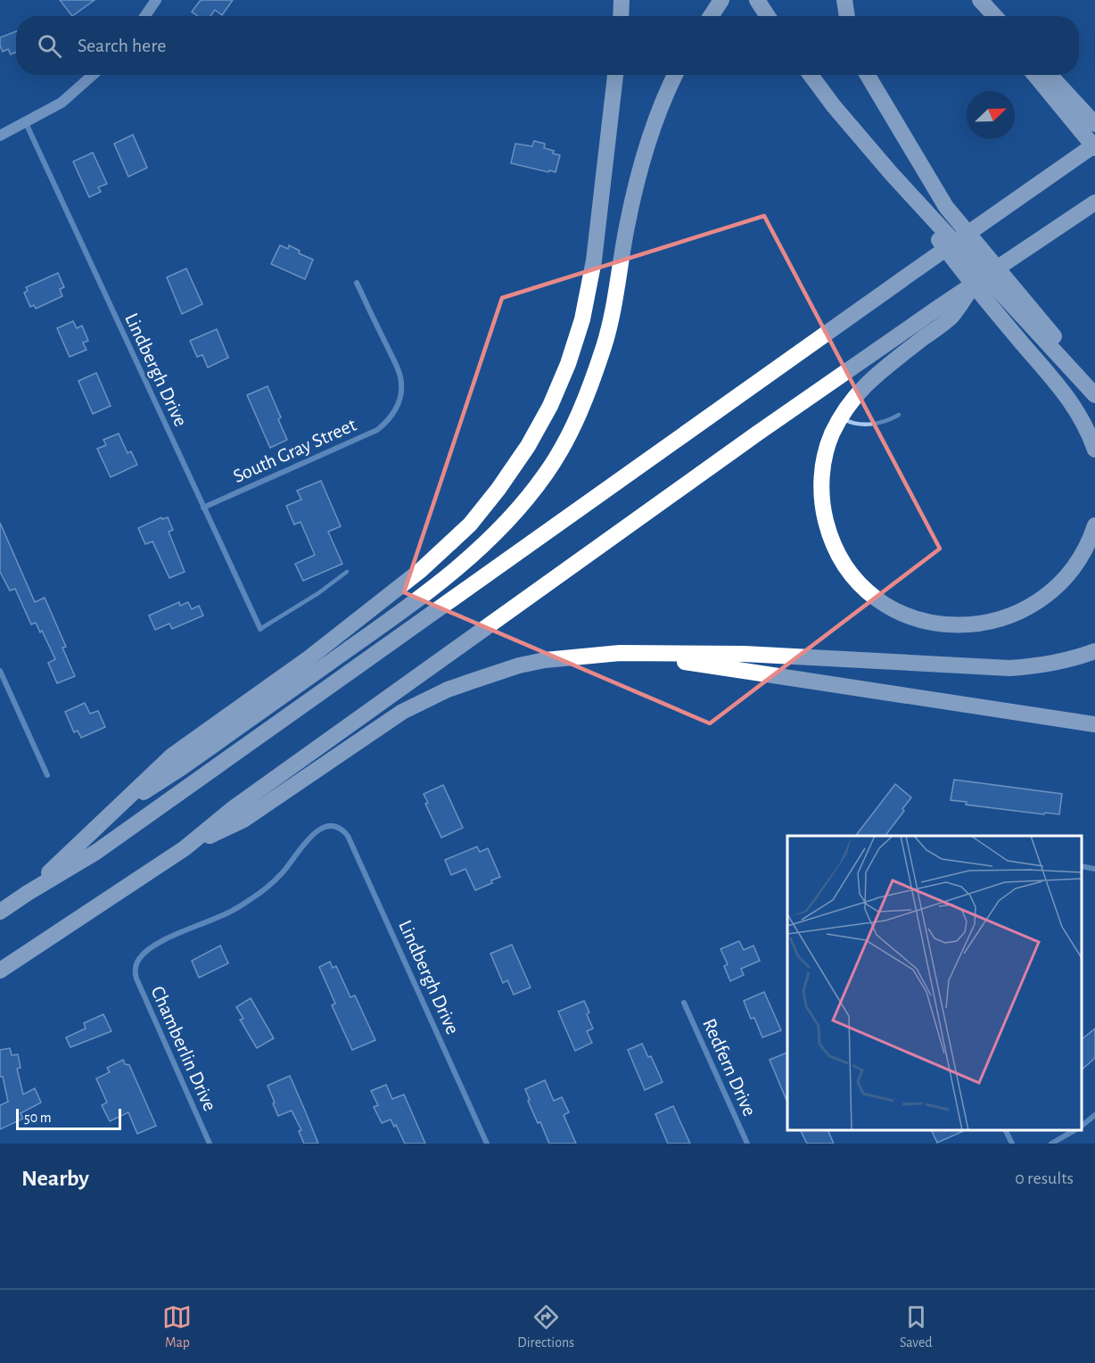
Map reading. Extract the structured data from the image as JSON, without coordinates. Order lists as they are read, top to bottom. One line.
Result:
{"streets":{"street":["Lindbergh Drive","South Gray Street","Chamberlin Drive","Redfern Drive"]},"crossings":[["Lindbergh Drive","South Gray Street"],["Lindbergh Drive","Chamberlin Drive"]],"scale_bar":"50 m","north":"top right","page":{"search":"Search here","scale":"50 m","heading":["Nearby","0 results"],"nav":["Map","Directions","Saved"]}}
